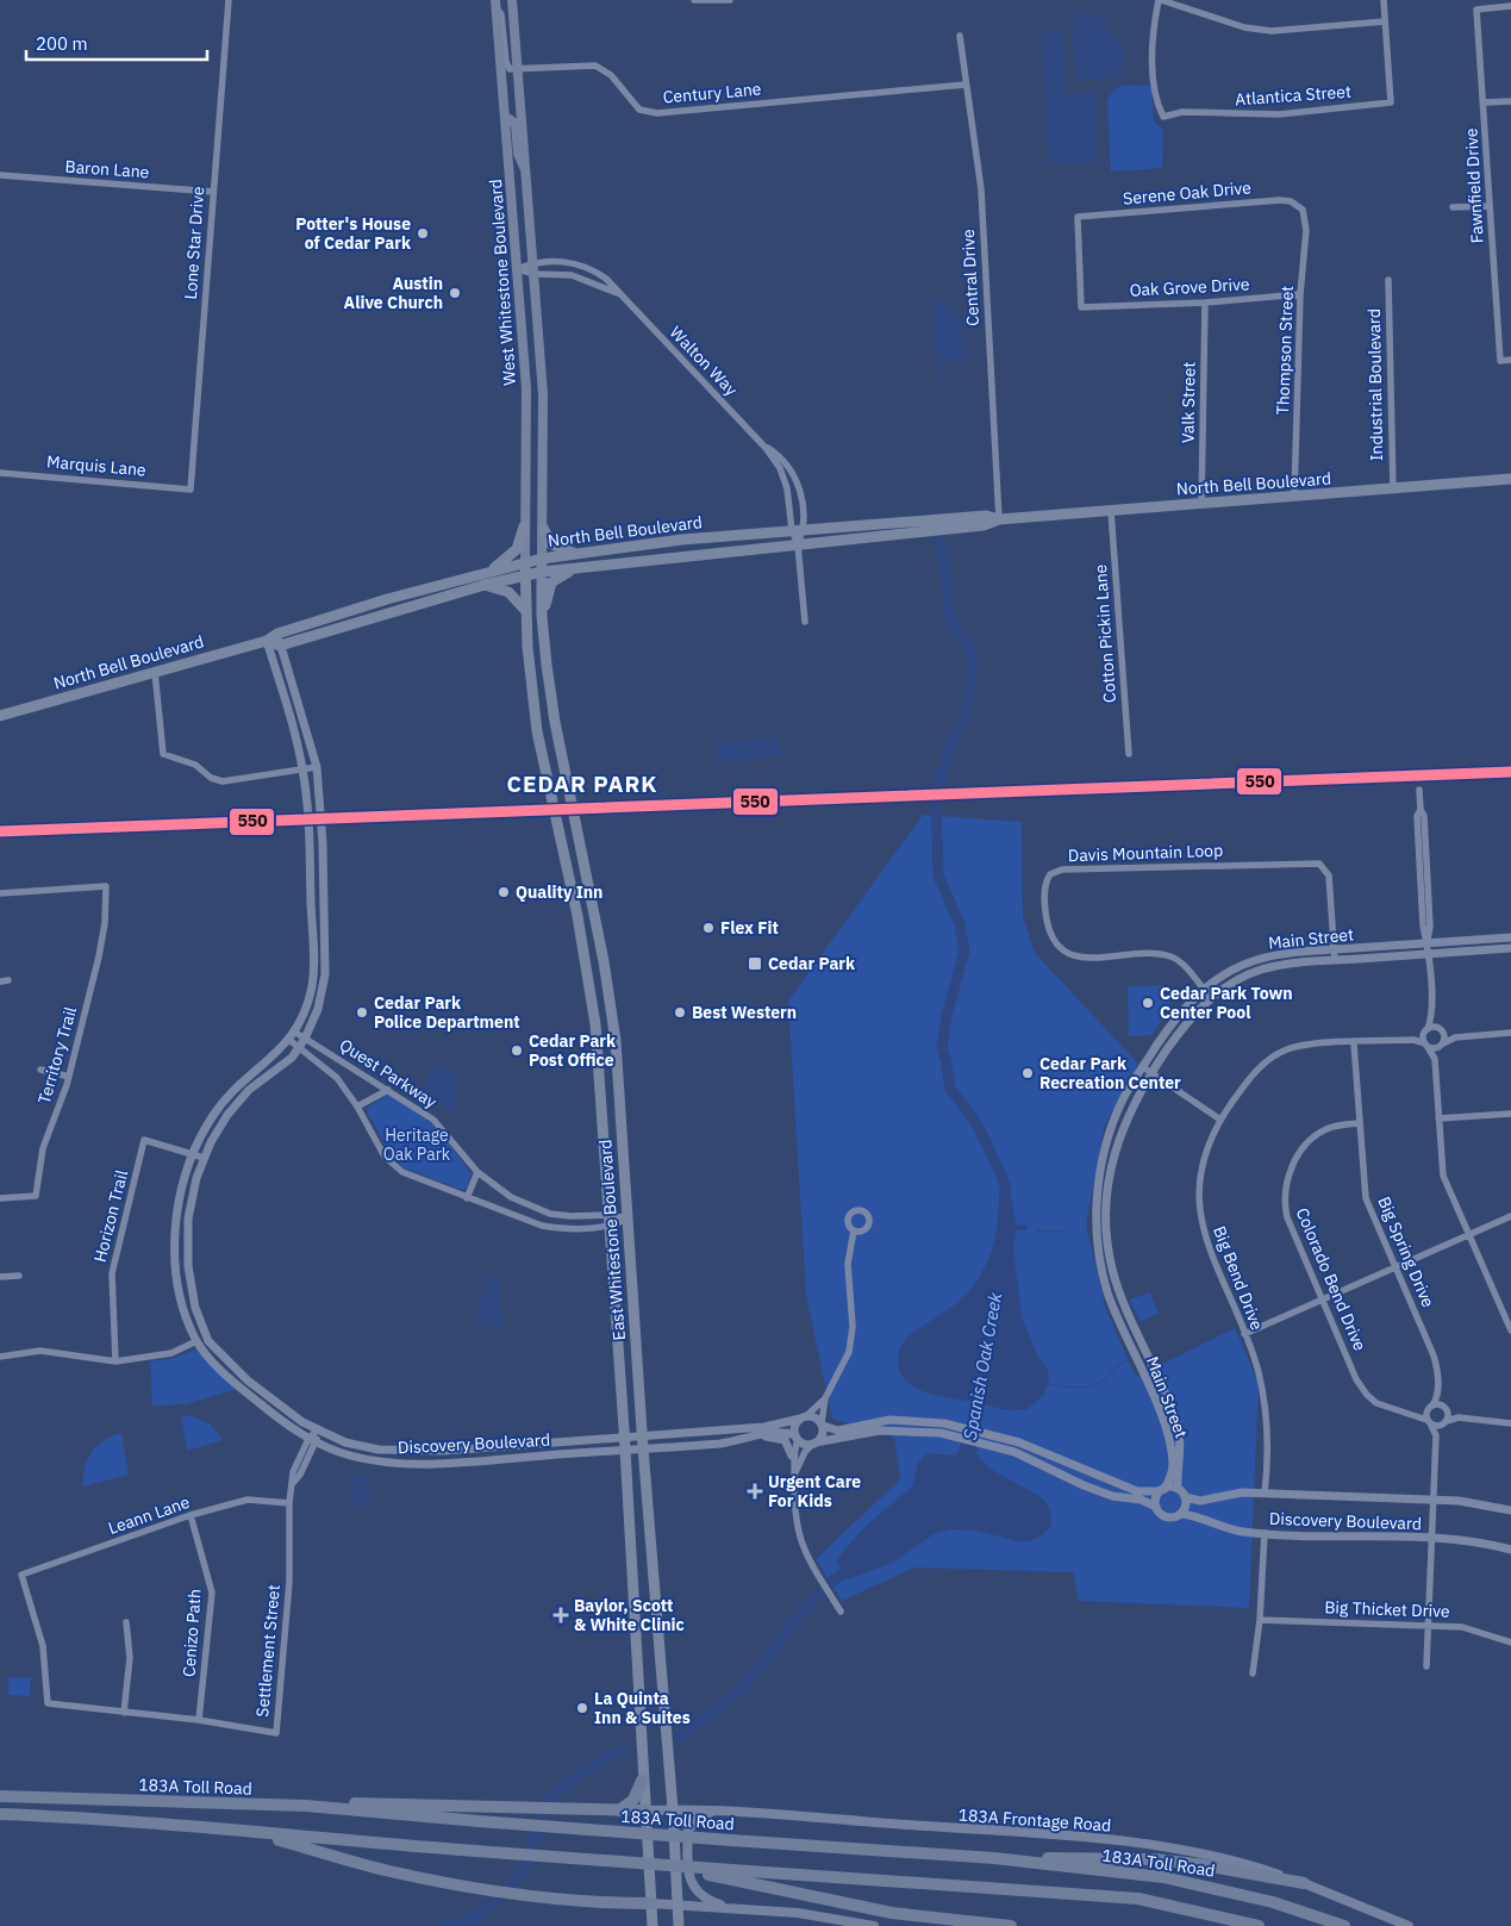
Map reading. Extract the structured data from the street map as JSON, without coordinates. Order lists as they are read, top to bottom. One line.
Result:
{"streets":{"highway":["183A Toll Road"],"main road":["West Whitestone Boulevard","North Bell Boulevard","East Whitestone Boulevard","183A Frontage Road"],"street":["Century Lane","Atlantica Street","Baron Lane","Fawnfield Drive","Serene Oak Drive","Lone Star Drive","Central Drive","Oak Grove Drive","Thompson Street","Walton Way","Industrial Boulevard","Valk Street","Marquis Lane","Cotton Pickin Lane","Davis Mountain Loop","Main Street","Territory Trail","Quest Parkway","Horizon Trail","Big Spring Drive","Big Bend Drive","Colorado Bend Drive","Discovery Boulevard","Leann Lane","Big Thicket Drive","Cenizo Path","Settlement Street"]},"crossings":[["Century Lane","Central Drive"],["Century Lane","West Whitestone Boulevard"],["Baron Lane","Lone Star Drive"],["Serene Oak Drive","Oak Grove Drive"],["Serene Oak Drive","Thompson Street"],["Lone Star Drive","Marquis Lane"],["Central Drive","North Bell Boulevard"],["West Whitestone Boulevard","Walton Way"],["West Whitestone Boulevard","North Bell Boulevard"],["West Whitestone Boulevard","East Whitestone Boulevard"],["Oak Grove Drive","Thompson Street"],["Oak Grove Drive","Valk Street"],["Thompson Street","North Bell Boulevard"],["Walton Way","North Bell Boulevard"],["Industrial Boulevard","North Bell Boulevard"],["Valk Street","North Bell Boulevard"],["North Bell Boulevard","Cotton Pickin Lane"],["North Bell Boulevard","East Whitestone Boulevard"],["North Bell Boulevard","Discovery Boulevard"],["Davis Mountain Loop","Main Street"],["Main Street","Discovery Boulevard"],["Quest Parkway","East Whitestone Boulevard"],["Quest Parkway","Discovery Boulevard"],["Horizon Trail","Discovery Boulevard"],["East Whitestone Boulevard","Discovery Boulevard"],["East Whitestone Boulevard","183A Frontage Road"],["Big Spring Drive","Big Bend Drive"],["Big Spring Drive","Colorado Bend Drive"],["Big Bend Drive","Discovery Boulevard"],["Discovery Boulevard","Settlement Street"],["Leann Lane","Cenizo Path"],["Leann Lane","Settlement Street"],["Cenizo Path","Settlement Street"]],"districts":["CEDAR PARK"],"water":["Spanish Oak Creek"],"parks":["Heritage Oak Park"],"places":{"other":["Potter's House of Cedar Park","Austin Alive Church","Quality Inn","Flex Fit","Cedar Park Town Center Pool","Cedar Park Police Department","Best Western","Cedar Park Post Office","Cedar Park Recreation Center","La Quinta Inn & Suites"],"transit":["Cedar Park"],"health":["Urgent Care For Kids","Baylor, Scott & White Clinic"]},"lines":["transit line 550"],"scale_bar":"200 m"}
